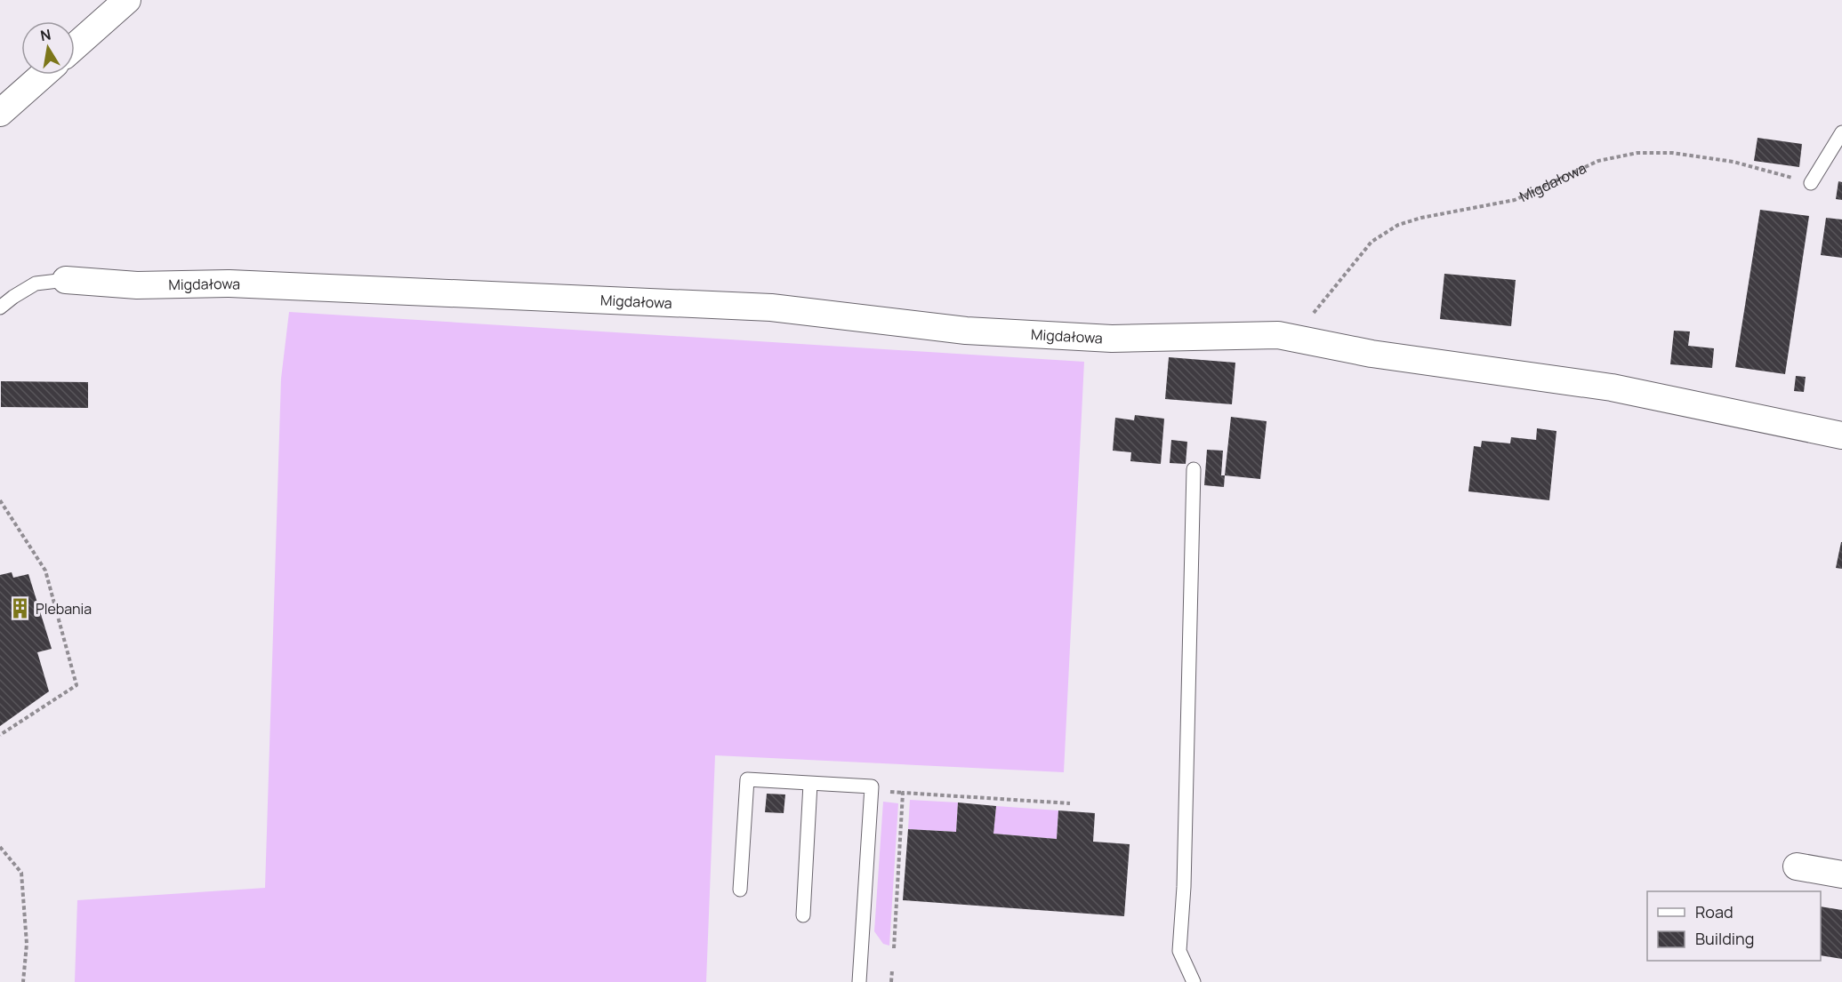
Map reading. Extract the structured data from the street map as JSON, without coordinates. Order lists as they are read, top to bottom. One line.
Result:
{"streets":{"street":["Migdałowa"]},"places":{"building":["Plebania"]},"legend":["Road","Building"],"north":"top"}
